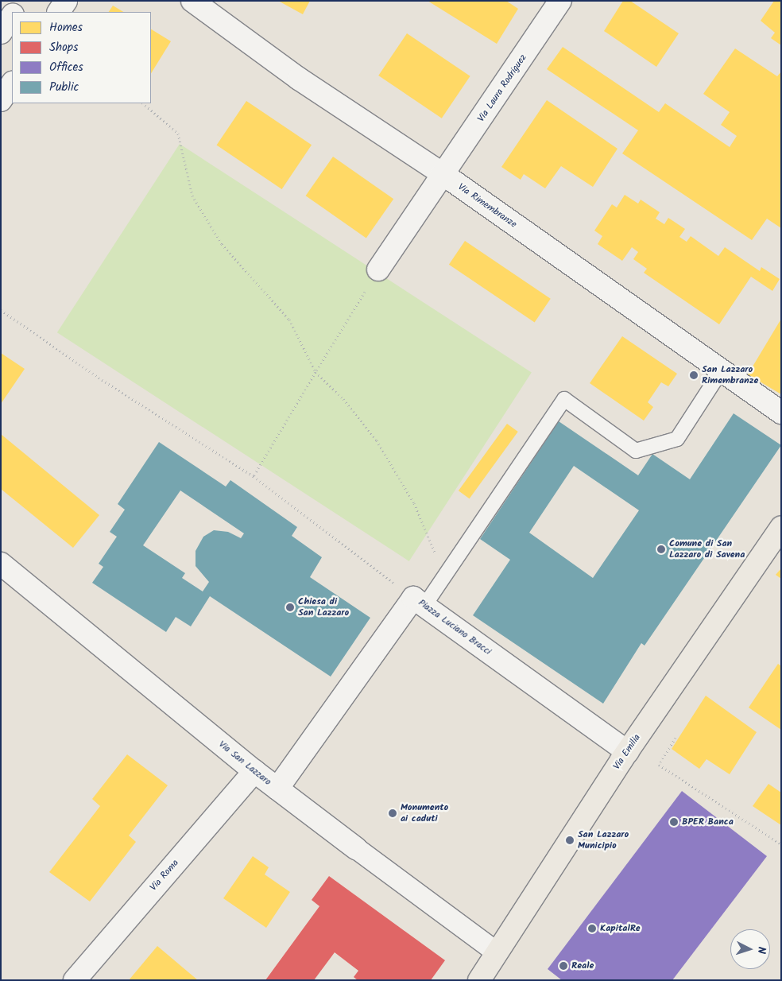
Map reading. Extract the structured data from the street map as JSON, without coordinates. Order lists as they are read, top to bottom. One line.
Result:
{"streets":{"main road":["Via Emilia"],"street":["Via Laura Rodriguez","Via Rimembranze","Piazza Luciano Bracci","Via San Lazzaro","Via Roma"]},"crossings":[["Via Laura Rodriguez","Via Rimembranze"],["Piazza Luciano Bracci","Via Emilia"],["Piazza Luciano Bracci","Via San Lazzaro"],["Via Emilia","Via San Lazzaro"],["Via San Lazzaro","Via Roma"]],"places":["San Lazzaro Rimembranze","Comune di San Lazzaro di Savena","Chiesa di San Lazzaro","Monumento ai caduti","BPER Banca","San Lazzaro Municipio","KapitalRe","Reale"],"legend":["Homes","Shops","Offices","Public"],"north":"right"}
